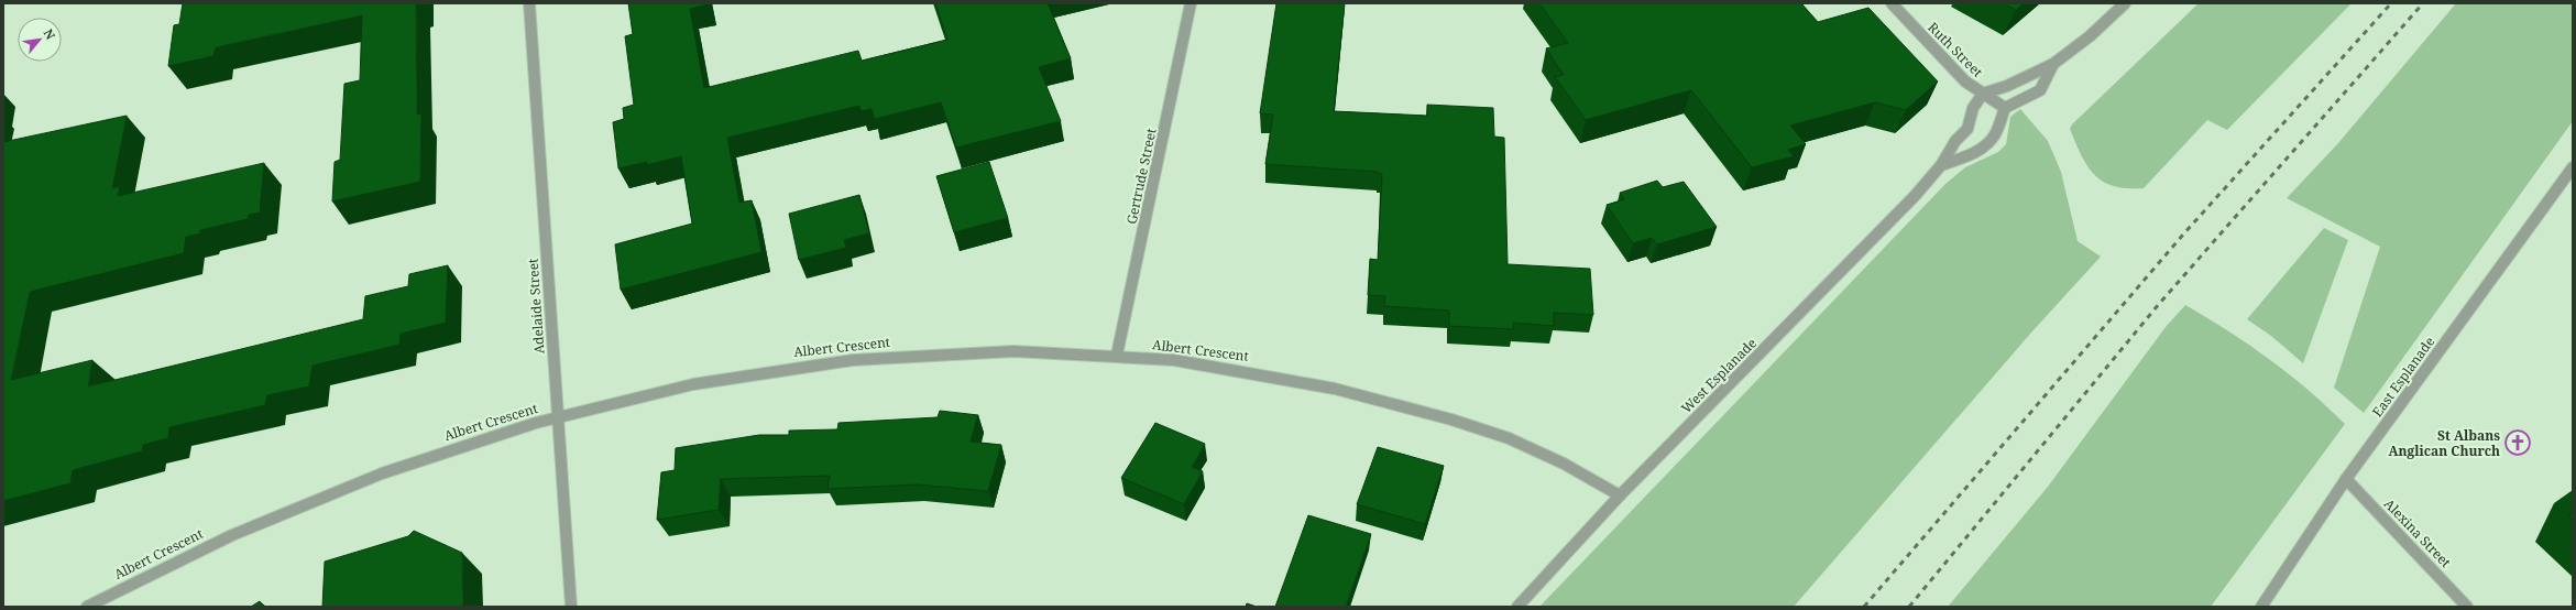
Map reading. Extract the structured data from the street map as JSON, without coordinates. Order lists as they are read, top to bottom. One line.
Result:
{"streets":{"street":["Ruth Street","Gertrude Street","Adelaide Street","Albert Crescent","West Esplanade","East Esplanade","Alexina Street"]},"crossings":[["Ruth Street","West Esplanade"],["Gertrude Street","Albert Crescent"],["Adelaide Street","Albert Crescent"],["Albert Crescent","West Esplanade"],["East Esplanade","Alexina Street"]],"places":{"church":["St Albans Anglican Church"]},"north":"top right"}
